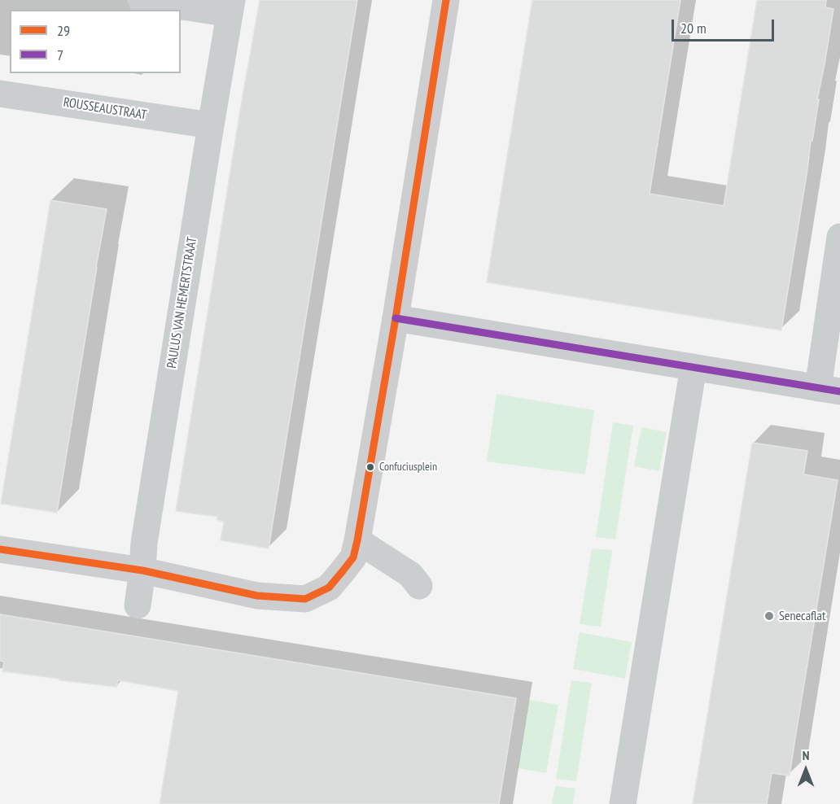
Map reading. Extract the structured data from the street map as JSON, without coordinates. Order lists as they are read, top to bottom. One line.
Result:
{"streets":{"street":["ROUSSEAUSTRAAT","PAULUS VAN HEMERTSTRAAT"]},"crossings":[["ROUSSEAUSTRAAT","PAULUS VAN HEMERTSTRAAT"]],"places":["Confuciusplein","Senecaflat"],"lines":["transit line 29","transit line 7"],"legend":["29","7"],"scale_bar":"20 m","north":"top"}
